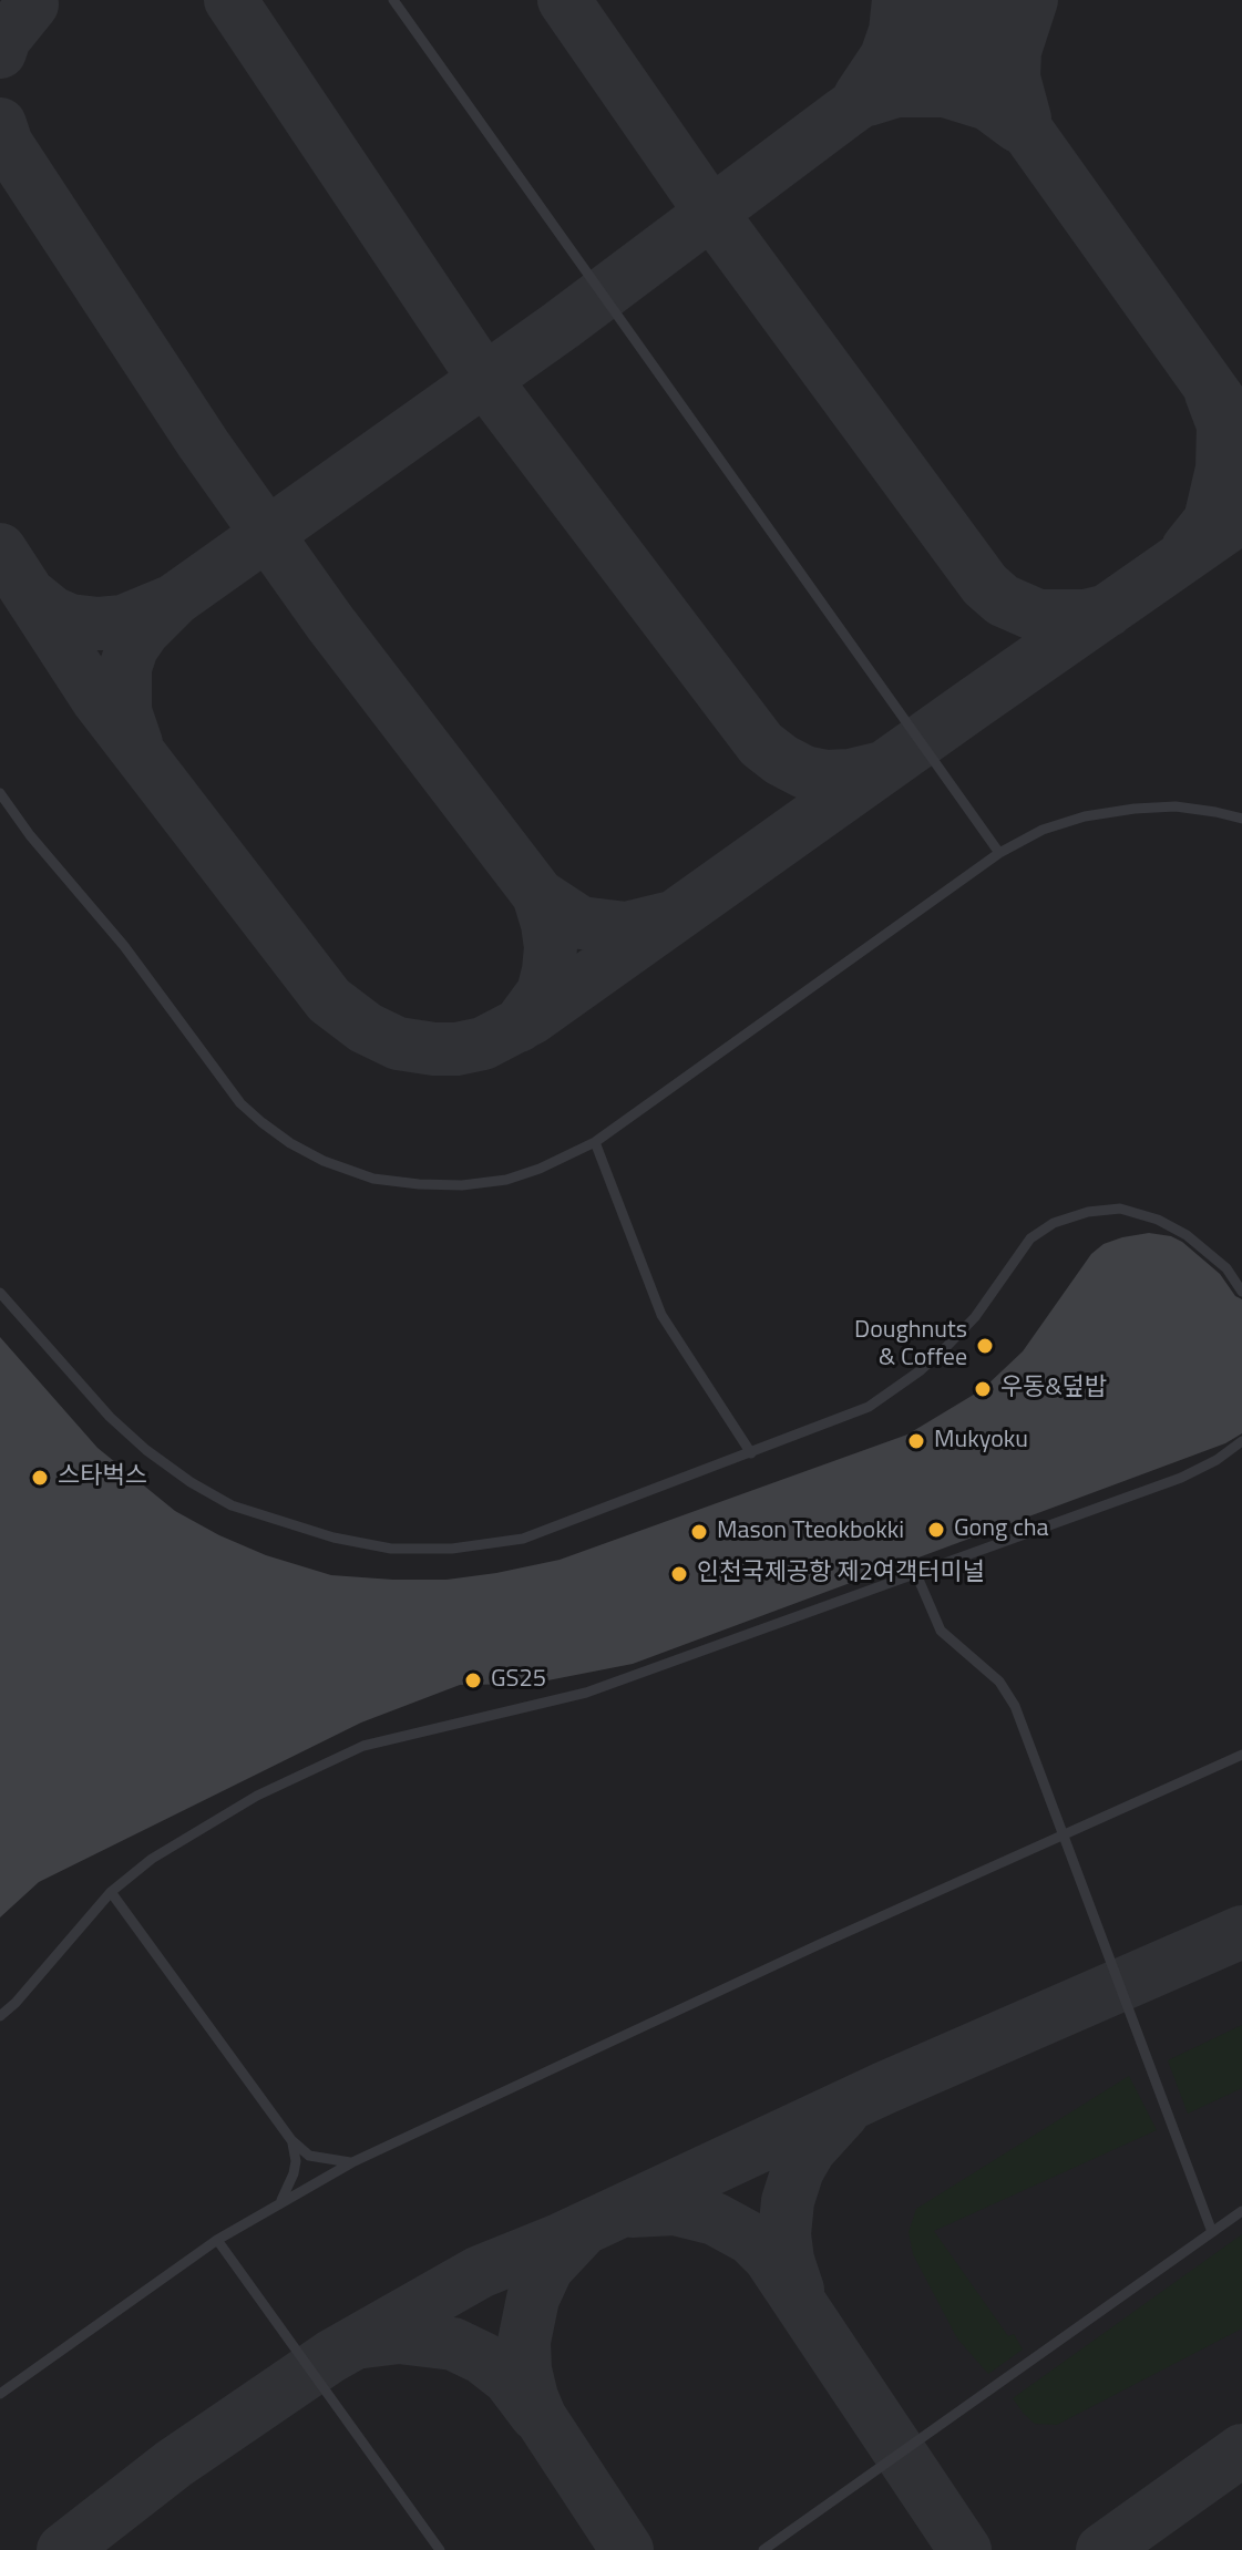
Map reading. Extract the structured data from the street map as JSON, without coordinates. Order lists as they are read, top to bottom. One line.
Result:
{"places":["Doughnuts & Coffee","우동&덮밥","Mukyoku","스타벅스","Gong cha","Mason Tteokbokki","인천국제공항 제2여객터미널","GS25"]}
